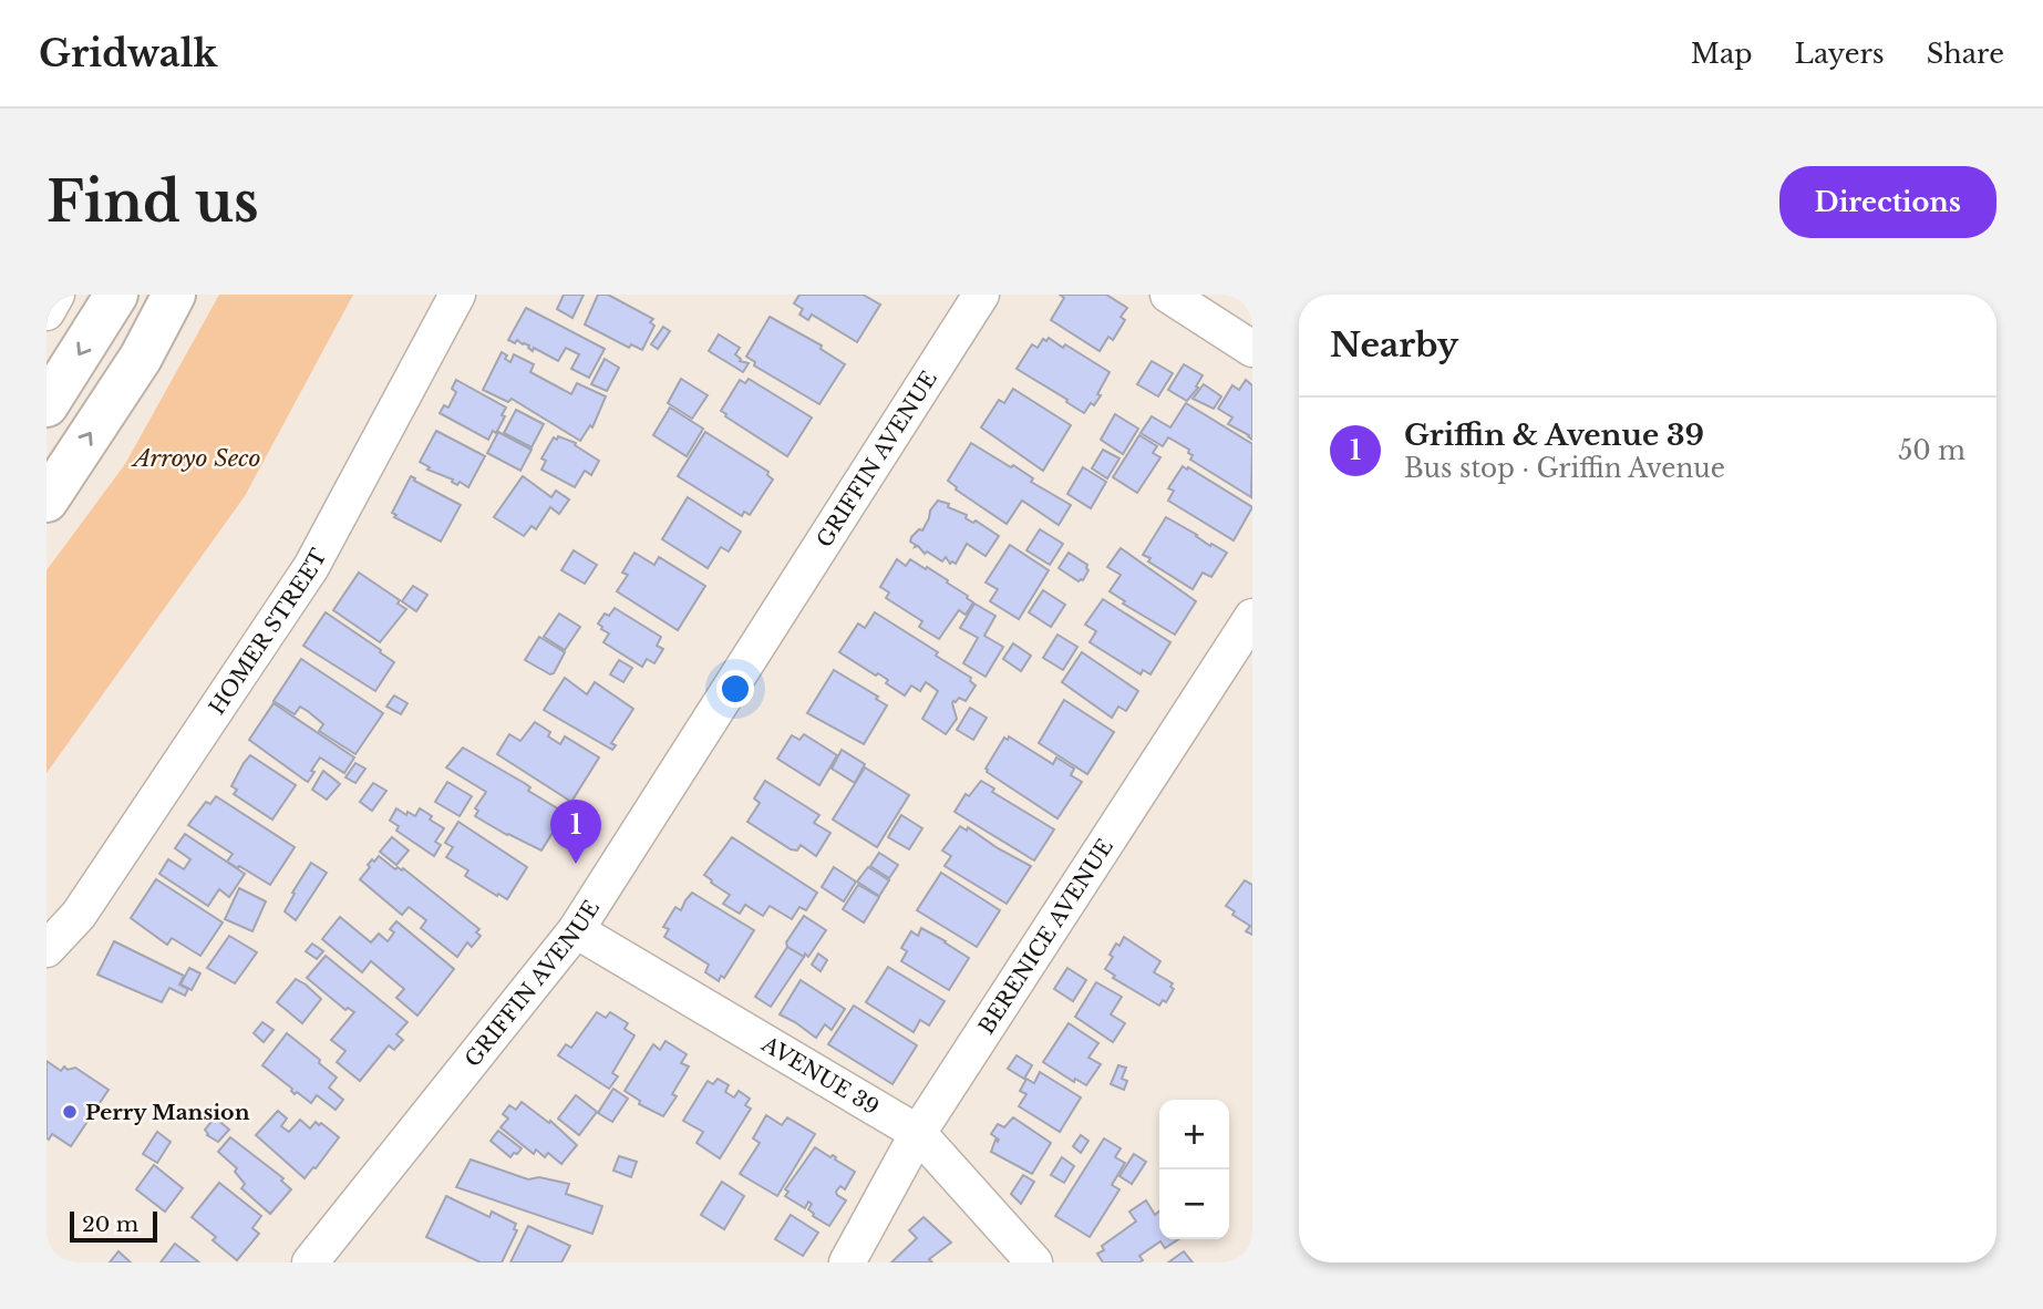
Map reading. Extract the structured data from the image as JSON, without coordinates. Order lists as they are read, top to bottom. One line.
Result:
{"streets":{"street":["GRIFFIN AVENUE","HOMER STREET","BERENICE AVENUE","AVENUE 39"]},"crossings":[["GRIFFIN AVENUE","AVENUE 39"],["BERENICE AVENUE","AVENUE 39"]],"water":["Arroyo Seco"],"places":["Perry Mansion"],"scale_bar":"20 m","page":{"header":"Gridwalk","nav":["Map","Layers","Share"],"buttons":"Directions","title":"Find us","heading":"Nearby","list":[{"mark":"1","name":"Griffin & Avenue 39","note":"Bus stop · Griffin Avenue","value":"50 m"}],"pins":"1","map_buttons":["+","−"],"scale":"20 m"}}
